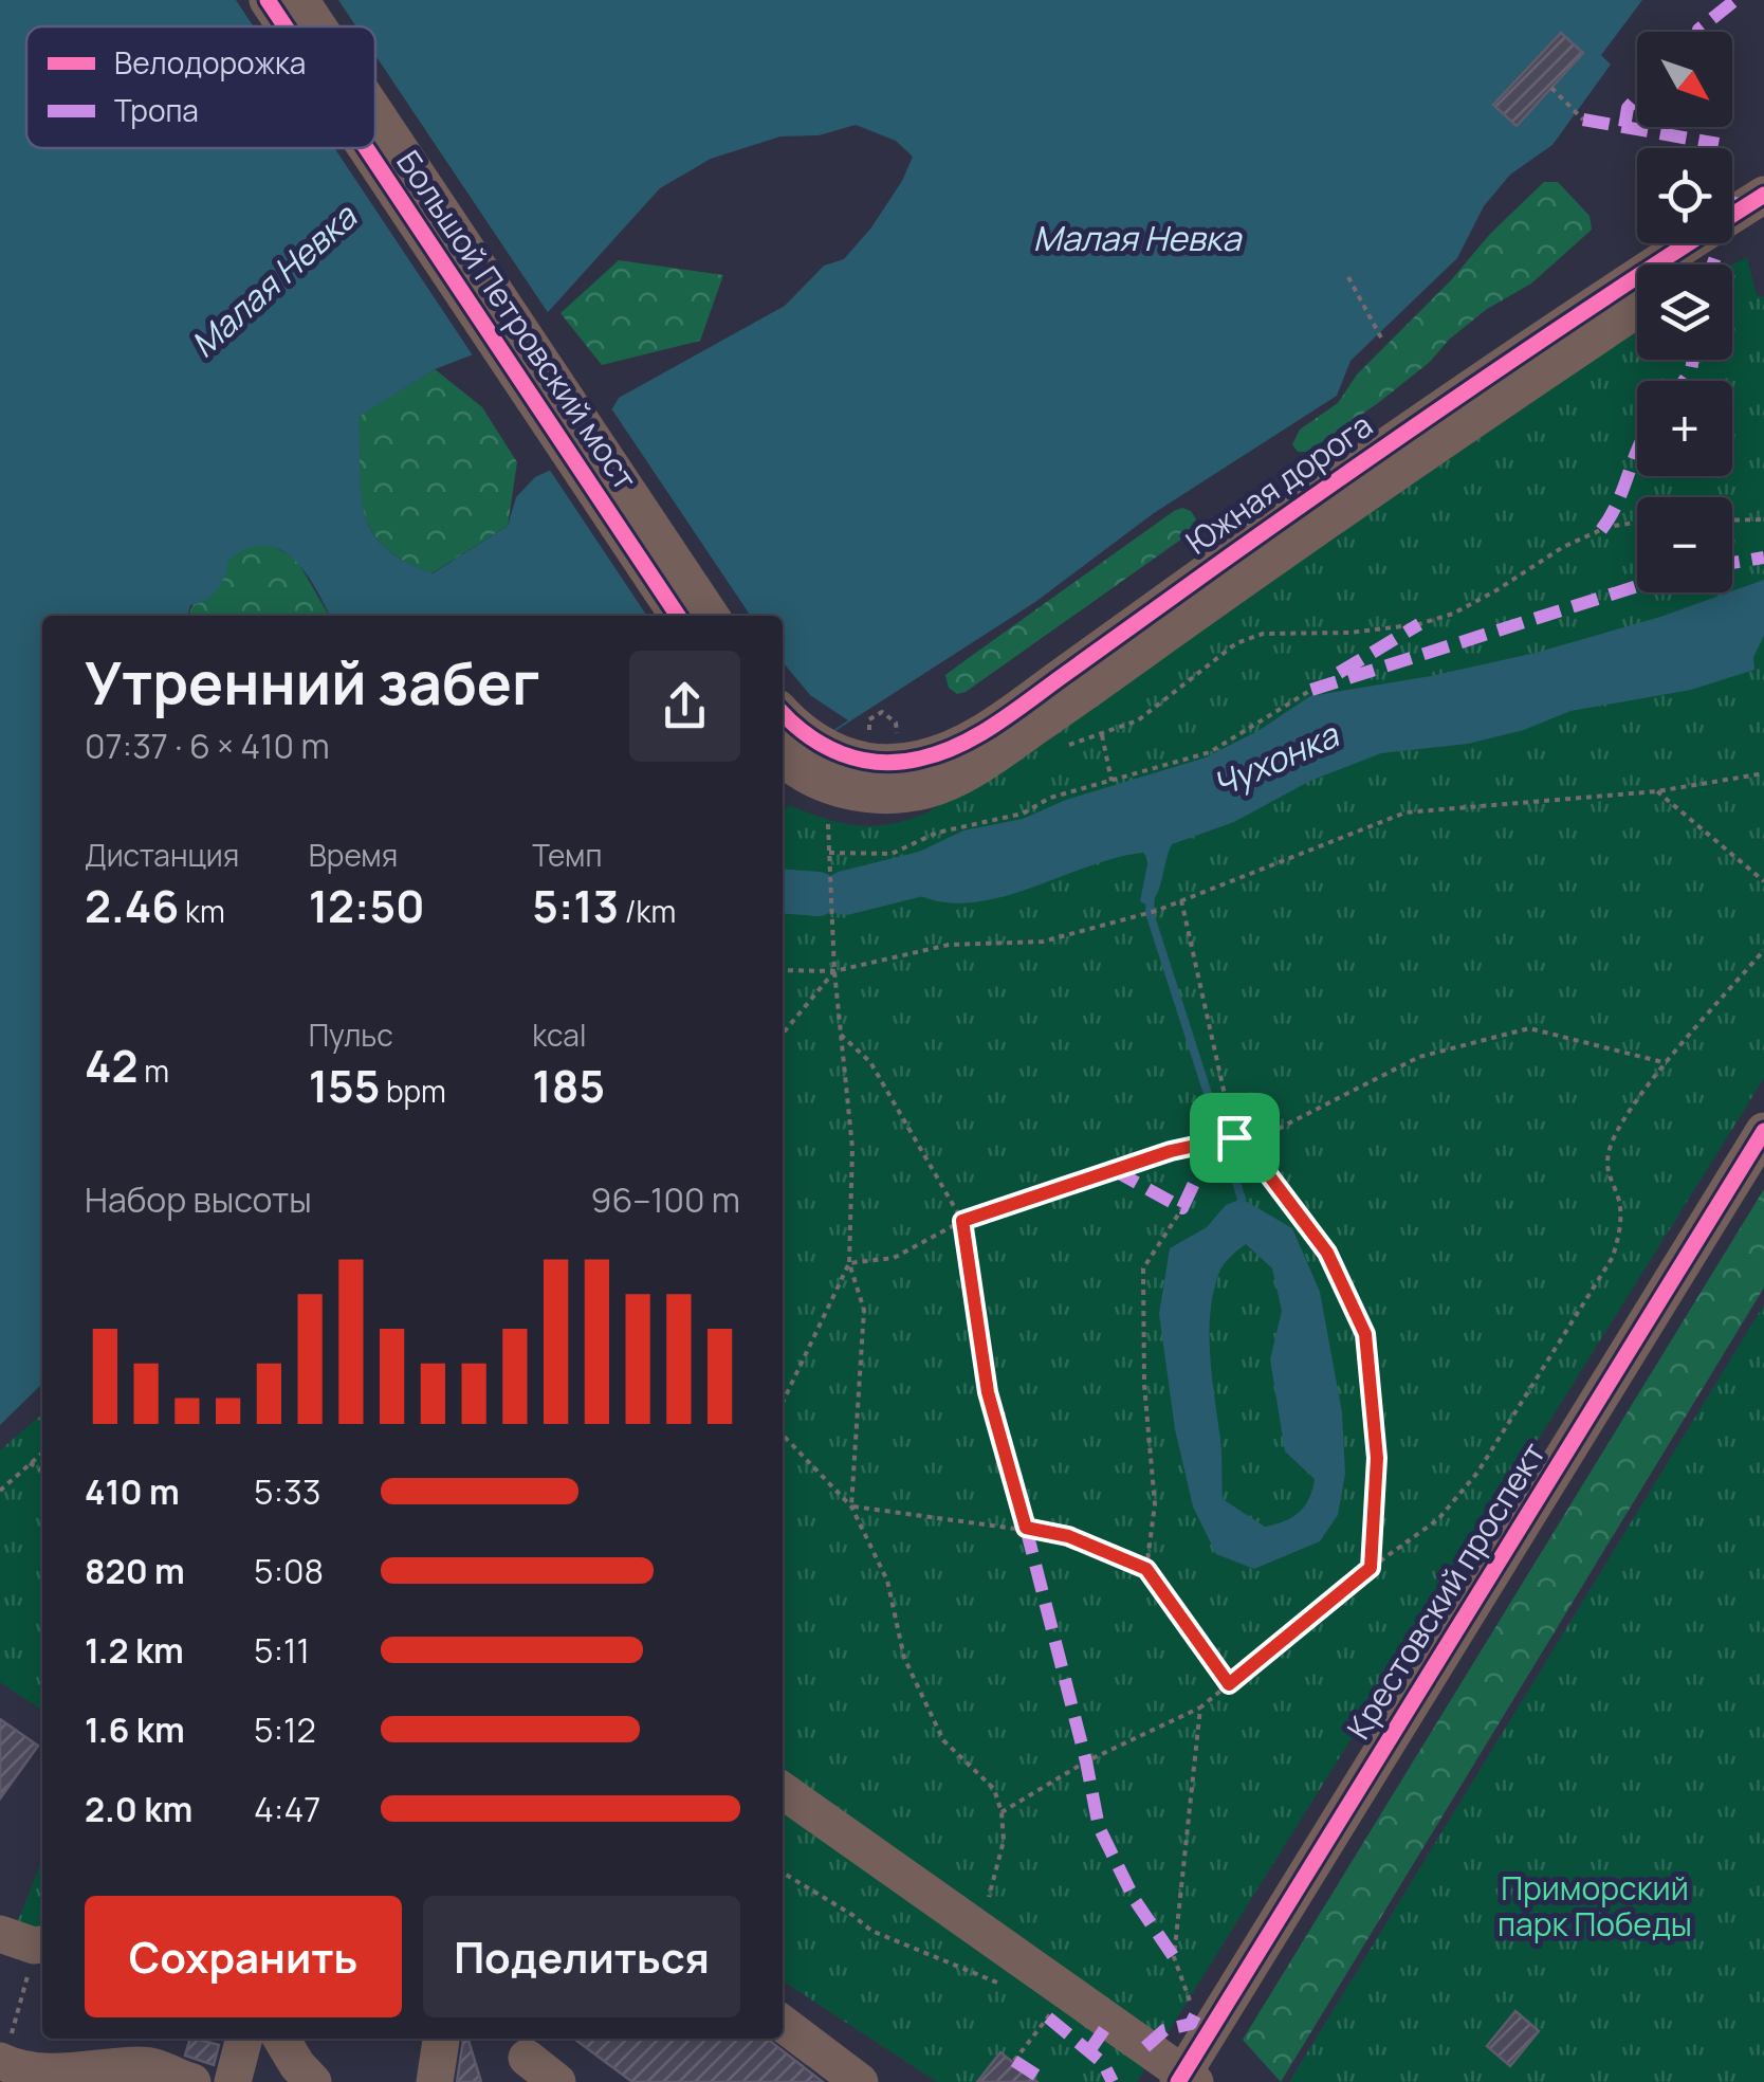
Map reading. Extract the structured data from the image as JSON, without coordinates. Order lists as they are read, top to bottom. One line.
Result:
{"streets":{"street":["Большой Петровский мост","Южная дорога","Крестовский проспект"]},"water":["Малая Невка","Чухонка"],"parks":["Приморский парк Победы"],"legend":["Велодорожка","Тропа"],"north":"bottom right","page":{"map_buttons":["+","−"],"heading":["Утренний забег","07:37 · 6 × 410 m"],"stats":[["Дистанция","2.46 km"],["Время","12:50"],["Темп","5:13 /km"],["42 m"],["Пульс","155 bpm"],["kcal","185"]],"chart":["Набор высоты","96–100 m"],"list":[{"name":"410 m","note":"5:33"},{"name":"820 m","note":"5:08"},{"name":"1.2 km","note":"5:11"},{"name":"1.6 km","note":"5:12"},{"name":"2.0 km","note":"4:47"}],"buttons":["Сохранить","Поделиться"]}}
